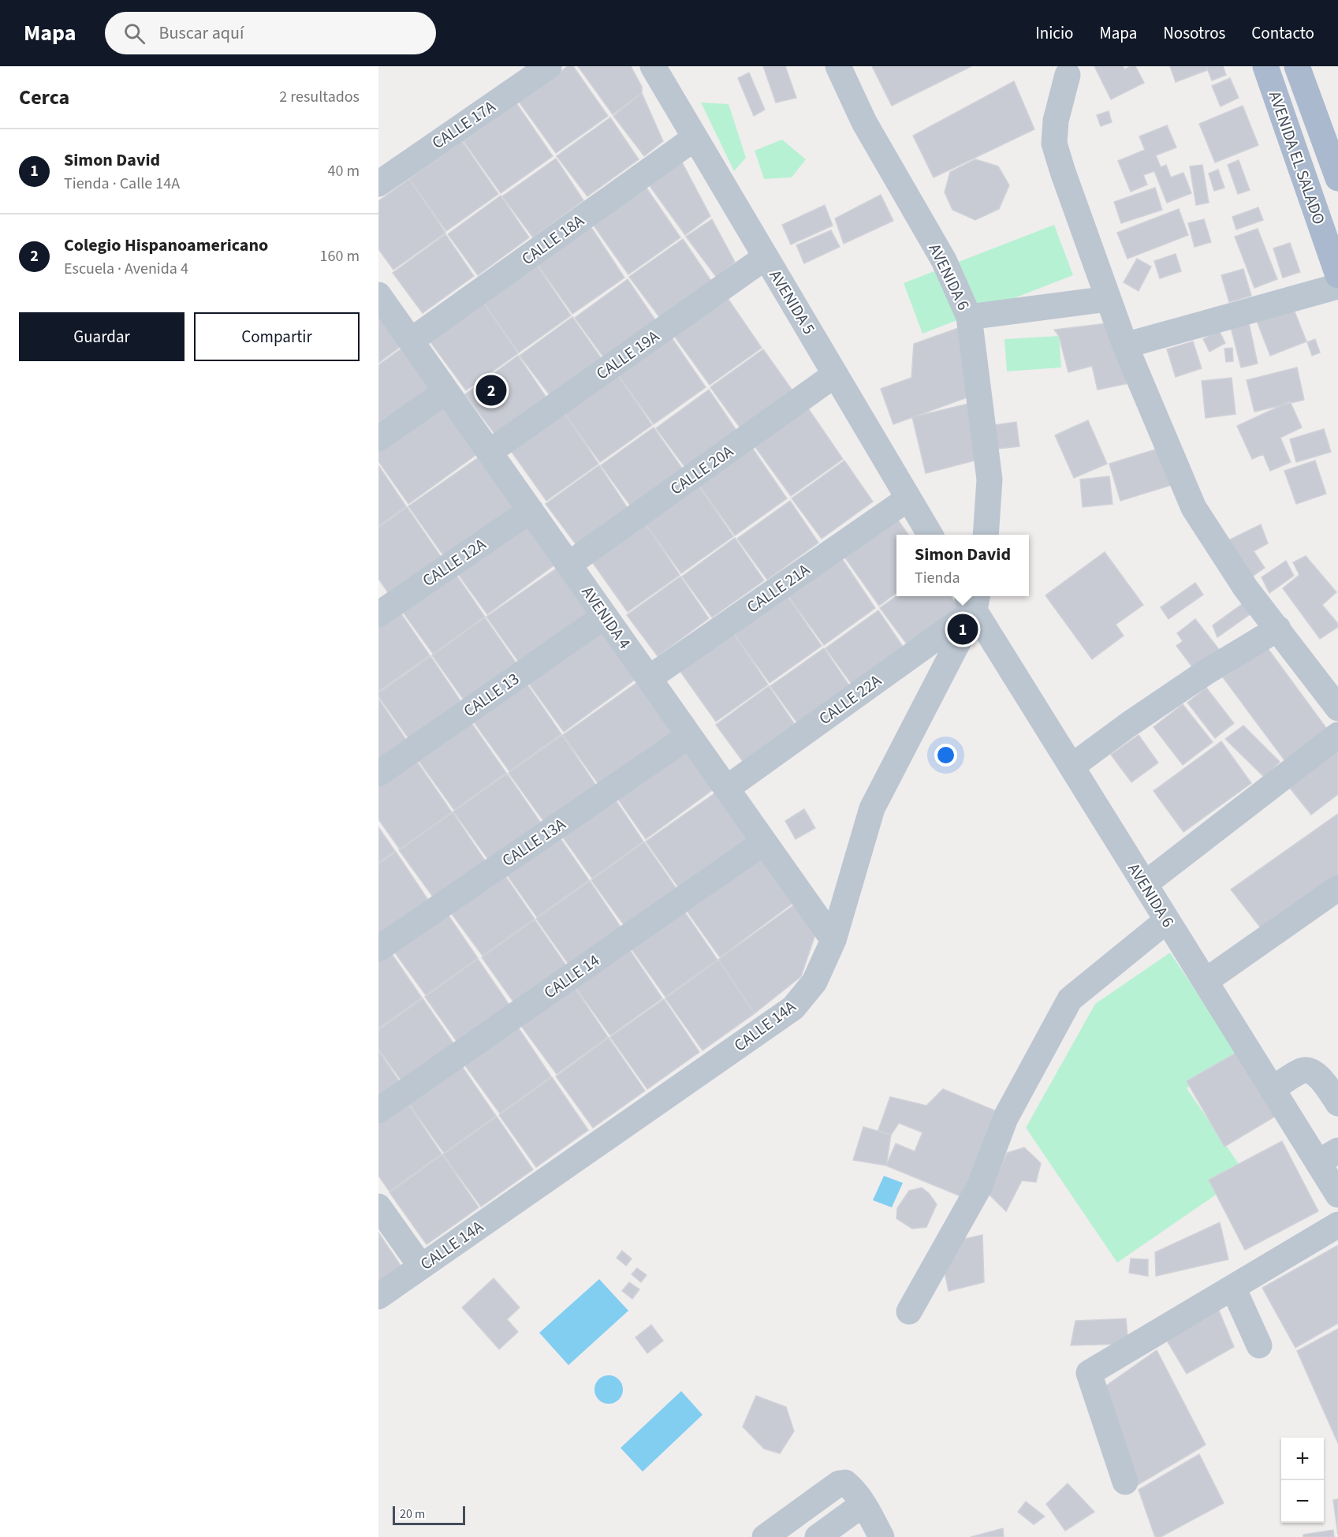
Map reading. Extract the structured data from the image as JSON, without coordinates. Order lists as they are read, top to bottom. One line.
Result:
{"streets":{"main road":["AVENIDA EL SALADO"],"street":["CALLE 17A","CALLE 18A","AVENIDA 6","AVENIDA 5","CALLE 19A","CALLE 20A","CALLE 12A","CALLE 21A","AVENIDA 4","CALLE 13","CALLE 22A","CALLE 13A","CALLE 14","CALLE 14A"]},"crossings":[["CALLE 18A","AVENIDA 5"],["CALLE 18A","AVENIDA 4"],["AVENIDA 6","CALLE 22A"],["AVENIDA 6","CALLE 14A"],["AVENIDA 5","CALLE 19A"],["AVENIDA 5","CALLE 20A"],["AVENIDA 5","CALLE 21A"],["CALLE 19A","AVENIDA 4"],["CALLE 20A","AVENIDA 4"],["CALLE 12A","AVENIDA 4"],["CALLE 21A","AVENIDA 4"],["AVENIDA 4","CALLE 13"],["AVENIDA 4","CALLE 22A"],["AVENIDA 4","CALLE 13A"],["AVENIDA 4","CALLE 14"],["AVENIDA 4","CALLE 14A"],["CALLE 22A","CALLE 14A"]],"scale_bar":"20 m","page":{"header":"Mapa","search":"Buscar aquí","nav":["Inicio","Mapa","Nosotros","Contacto"],"heading":["Cerca","2 resultados"],"list":[{"mark":"1","name":"Simon David","note":"Tienda · Calle 14A","value":"40 m"},{"mark":"2","name":"Colegio Hispanoamericano","note":"Escuela · Avenida 4","value":"160 m"}],"buttons":["Guardar","Compartir"],"pins":["2","1"],"popup":["Simon David","Tienda"],"map_buttons":["+","−"],"scale":"20 m"}}
